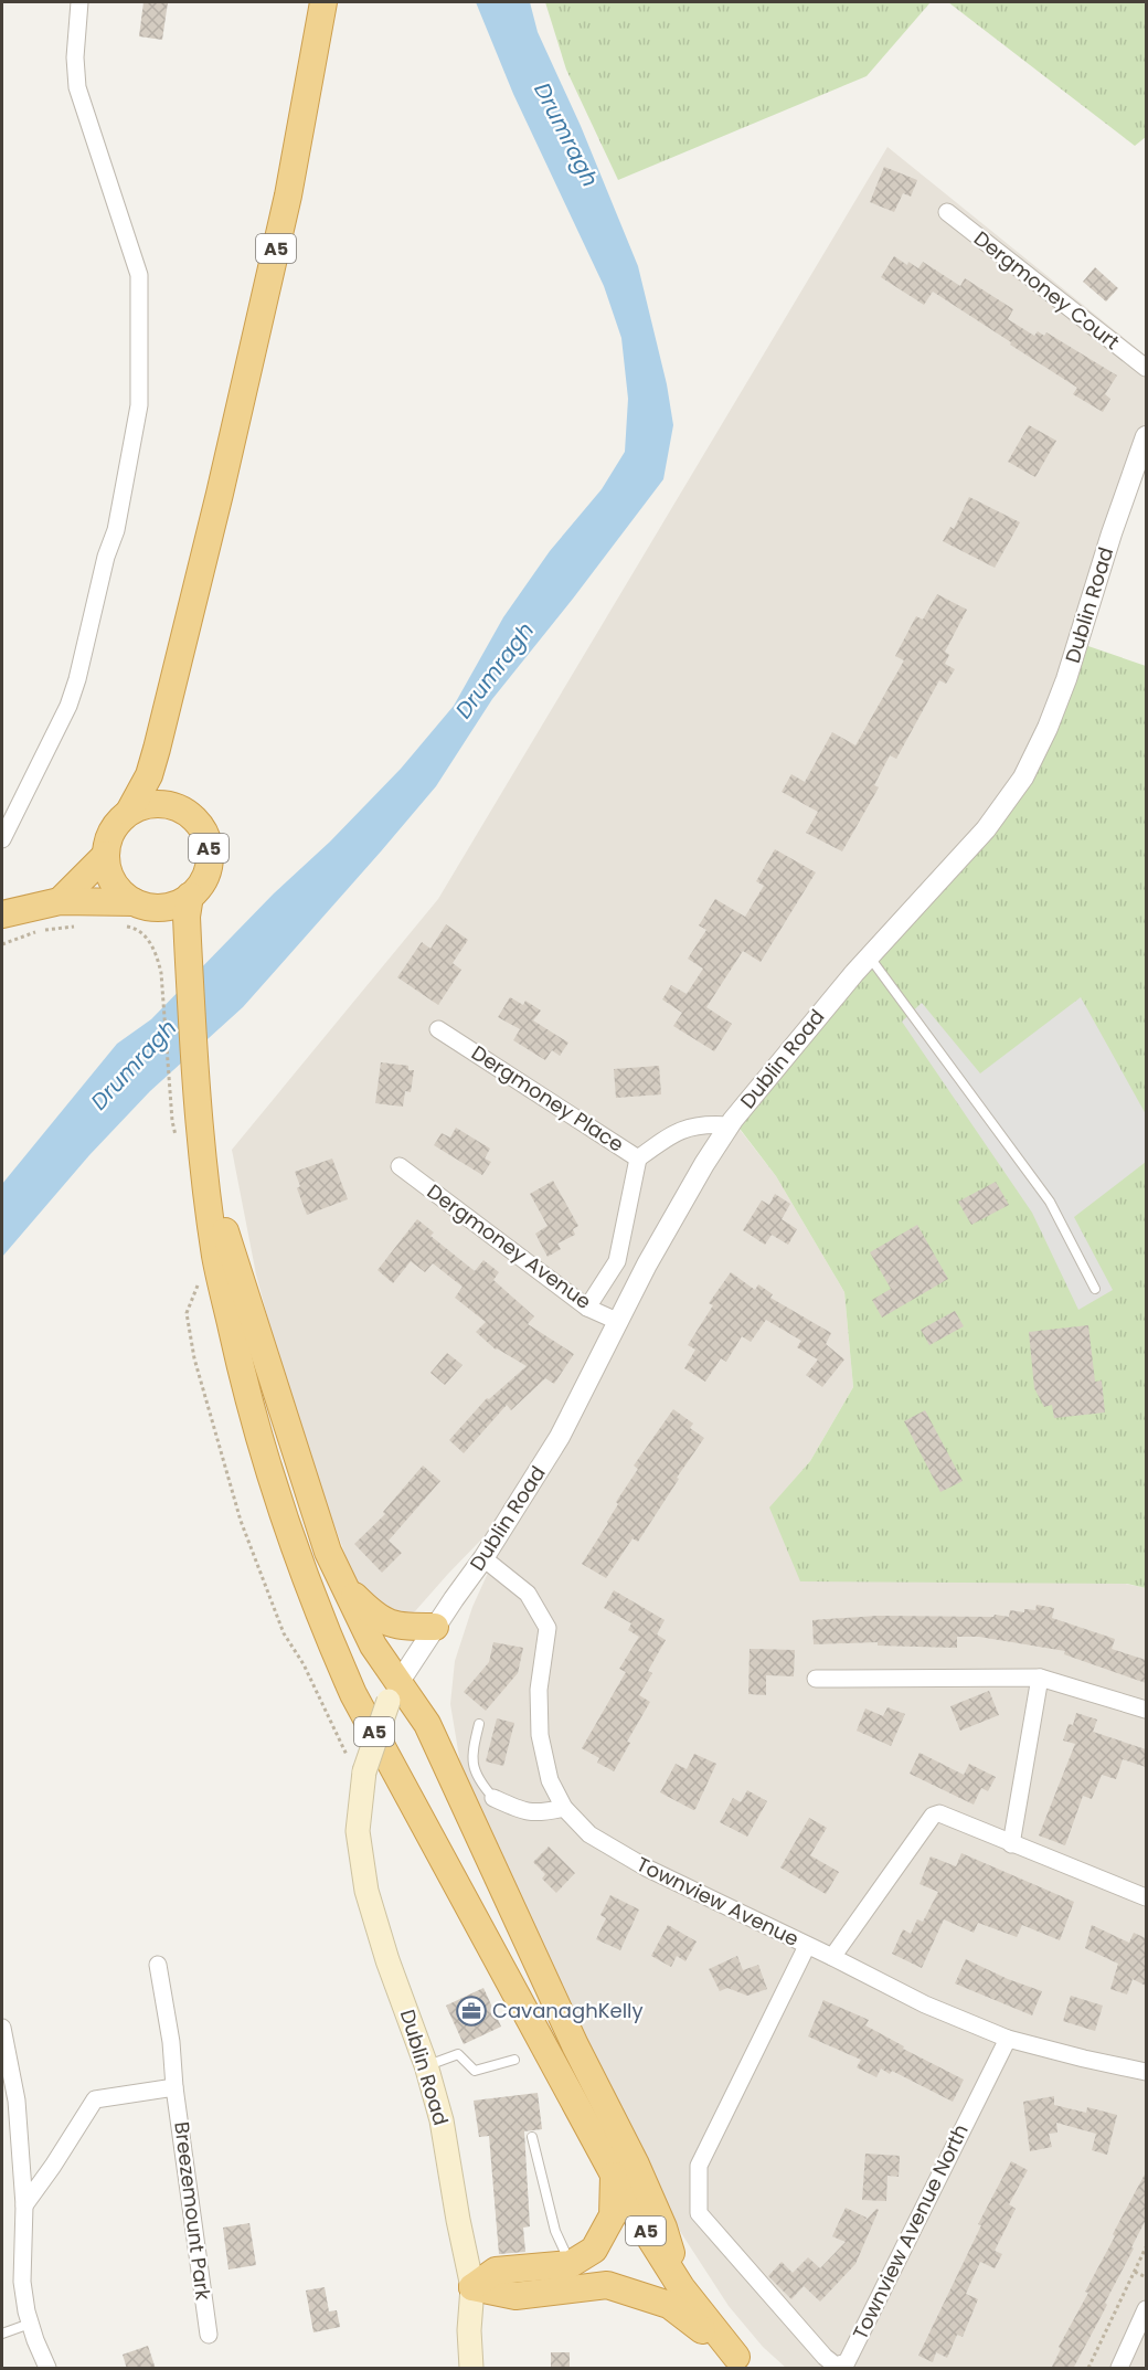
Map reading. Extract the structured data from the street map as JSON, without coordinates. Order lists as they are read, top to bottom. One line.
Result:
{"streets":{"highway":["A5"],"main road":["Dublin Road"],"street":["Dergmoney Court","Dergmoney Place","Dergmoney Avenue","Townview Avenue","Breezemount Park","Townview Avenue North"]},"crossings":[["Dublin Road","Dergmoney Place"],["Dublin Road","Dergmoney Avenue"],["Dublin Road","Townview Avenue"],["Townview Avenue","Townview Avenue North"]],"water":["Drumragh"],"places":{"office":["CavanaghKelly"]}}
